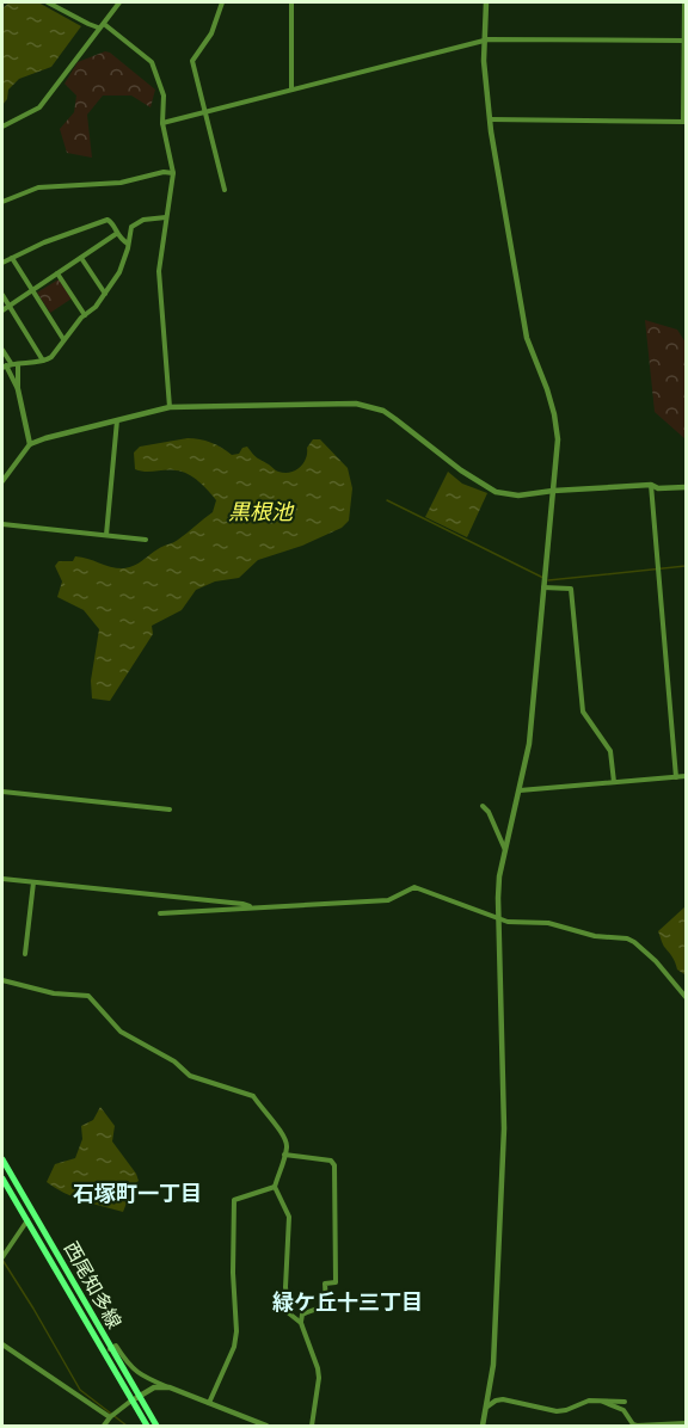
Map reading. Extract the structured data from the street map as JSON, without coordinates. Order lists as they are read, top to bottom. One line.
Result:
{"streets":{"main road":["西尾知多線"]},"districts":["石塚町一丁目","緑ケ丘十三丁目"],"water":["黒根池"]}
